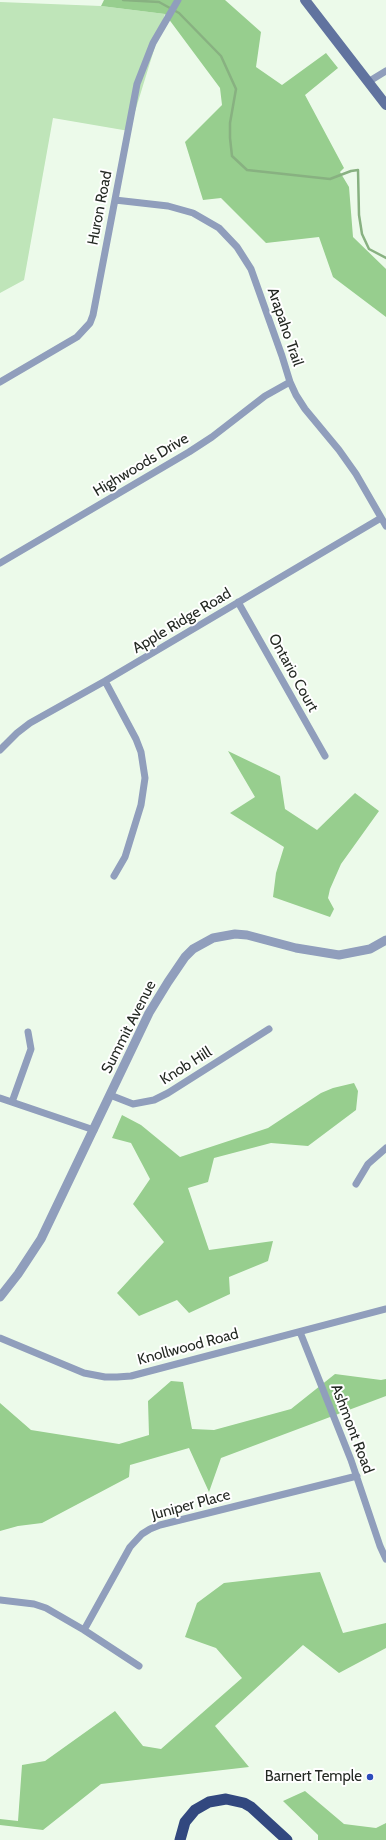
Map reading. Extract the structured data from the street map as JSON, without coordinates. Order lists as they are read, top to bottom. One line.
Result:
{"streets":{"street":["Huron Road","Arapaho Trail","Highwoods Drive","Apple Ridge Road","Ontario Court","Summit Avenue","Knob Hill","Knollwood Road","Ashmont Road","Juniper Place"]},"crossings":[["Huron Road","Arapaho Trail"],["Arapaho Trail","Highwoods Drive"],["Arapaho Trail","Apple Ridge Road"],["Apple Ridge Road","Ontario Court"],["Summit Avenue","Knob Hill"],["Knollwood Road","Ashmont Road"],["Ashmont Road","Juniper Place"]],"places":["Barnert Temple"]}
